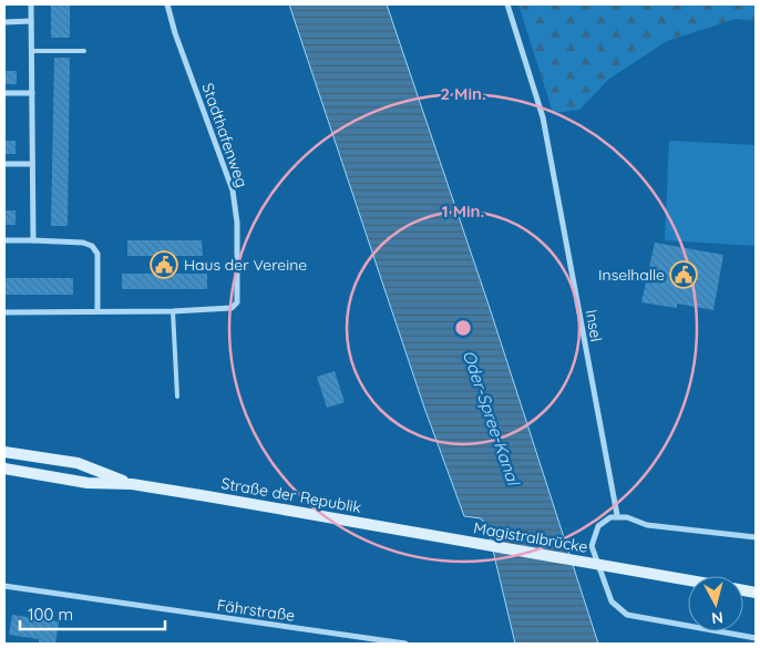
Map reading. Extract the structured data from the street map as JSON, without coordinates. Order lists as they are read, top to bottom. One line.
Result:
{"streets":{"main road":["Straße der Republik","Magistralbrücke"],"street":["Stadthafenweg","Insel","Fährstraße"]},"crossings":[["Straße der Republik","Magistralbrücke"]],"water":["Oder-Spree-Kanal"],"places":{"public building":["Haus der Vereine","Inselhalle"]},"scale_bar":"100 m","north":"bottom","rings":["2 Min.","1 Min."]}
